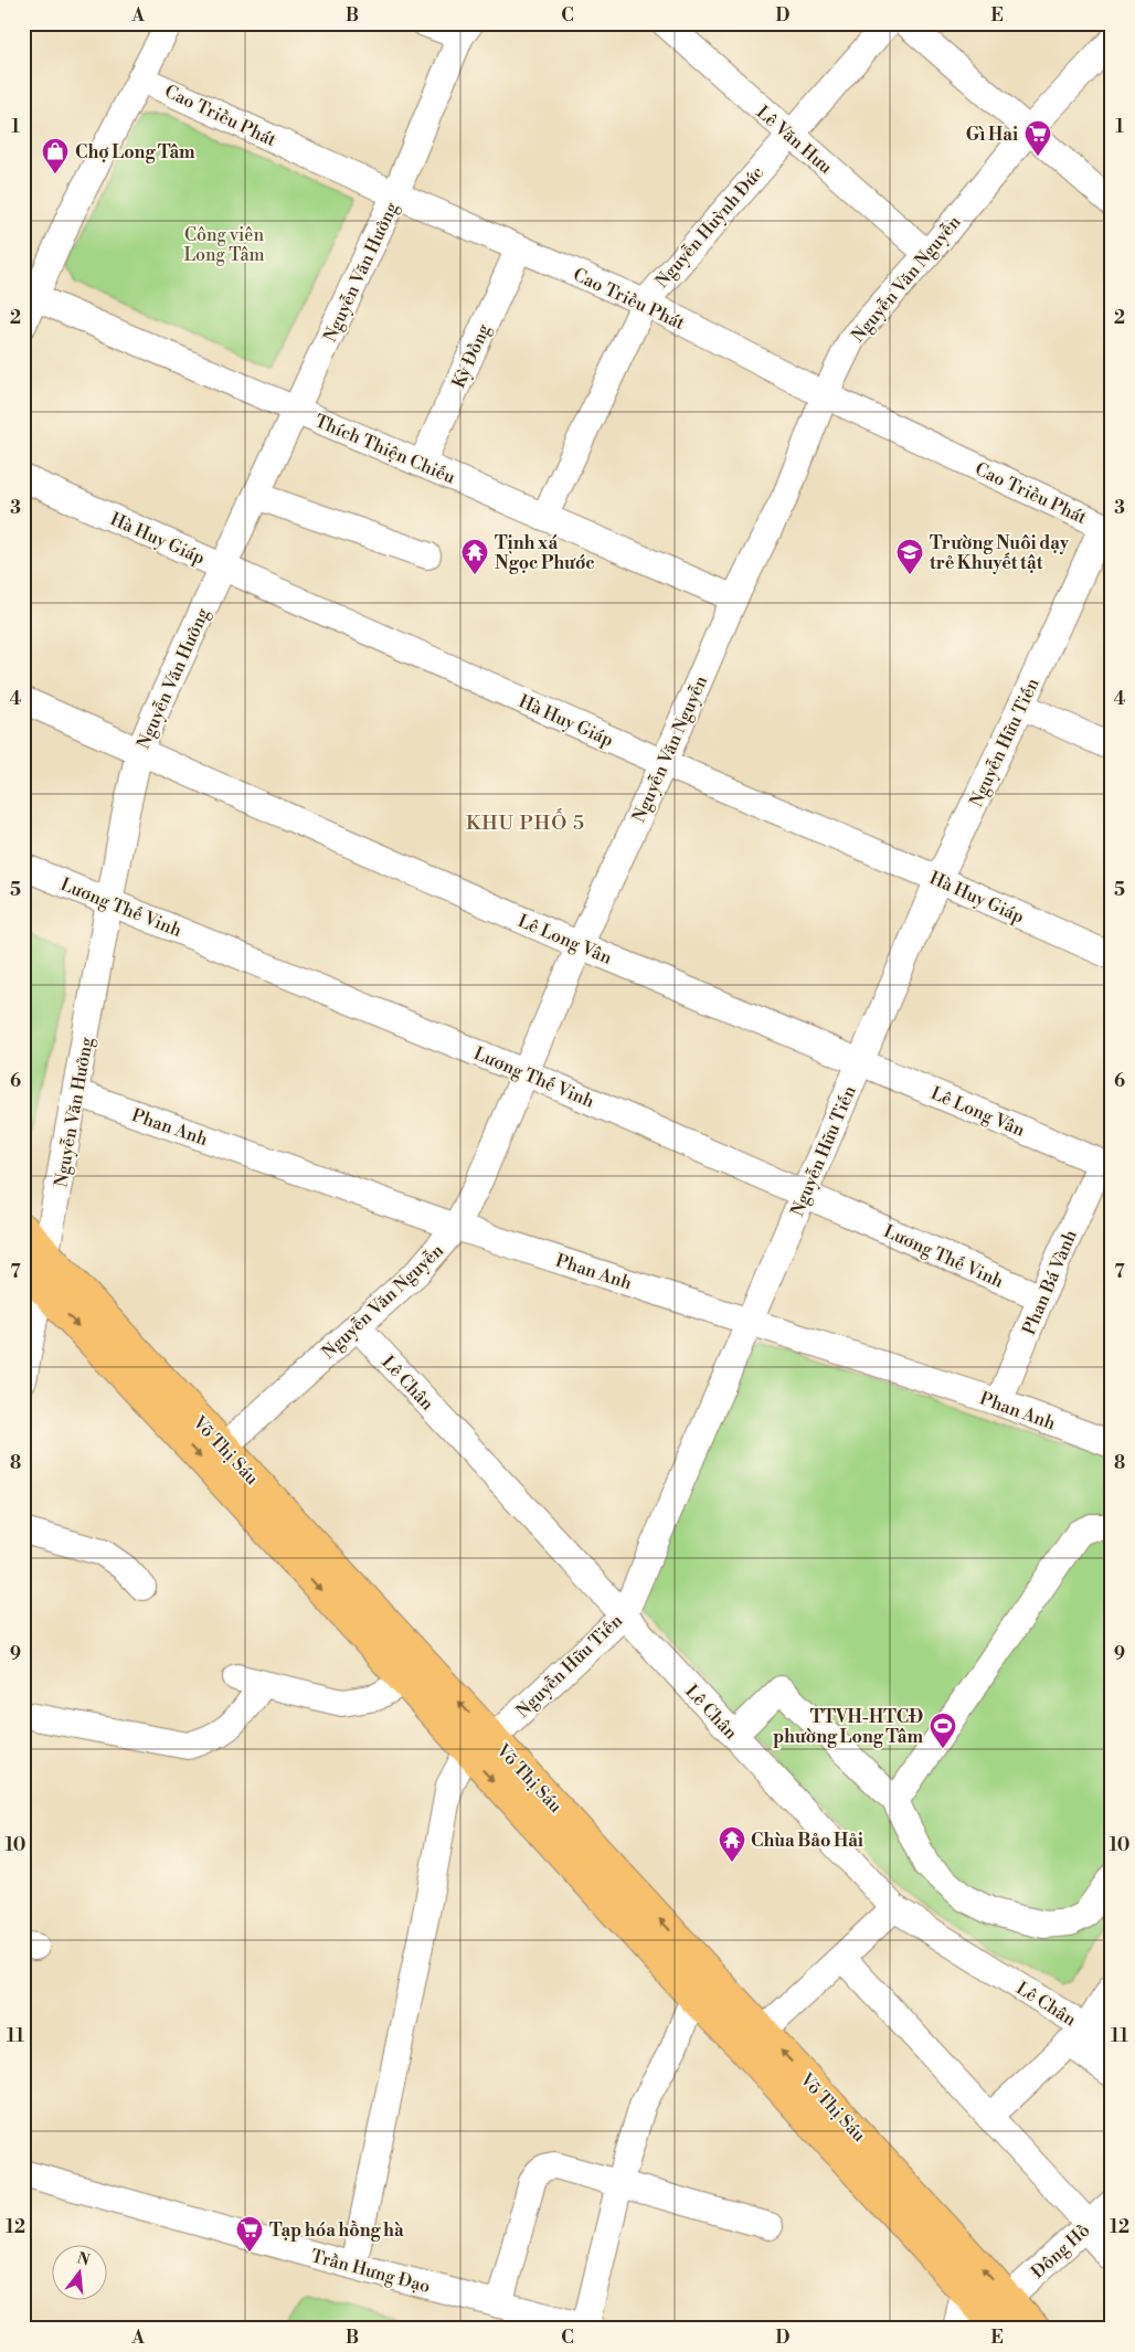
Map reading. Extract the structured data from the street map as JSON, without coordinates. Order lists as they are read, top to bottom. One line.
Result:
{"streets":{"main road":["Võ Thị Sáu"],"street":["Cao Triều Phát","Lê Văn Hưu","Nguyễn Huỳnh Đức","Nguyễn Văn Hưởng","Nguyễn Văn Nguyễn","Kỳ Đồng","Thích Thiện Chiếu","Hà Huy Giáp","Nguyễn Hữu Tiến","Lương Thế Vinh","Lê Long Vân","Phan Anh","Phan Bá Vành","Lê Chân","Đông Hồ","Trần Hưng Đạo"]},"crossings":[["Cao Triều Phát","Nguyễn Huỳnh Đức"],["Cao Triều Phát","Nguyễn Văn Hưởng"],["Cao Triều Phát","Nguyễn Văn Nguyễn"],["Cao Triều Phát","Kỳ Đồng"],["Cao Triều Phát","Nguyễn Hữu Tiến"],["Lê Văn Hưu","Nguyễn Huỳnh Đức"],["Lê Văn Hưu","Nguyễn Văn Nguyễn"],["Nguyễn Huỳnh Đức","Thích Thiện Chiếu"],["Nguyễn Văn Hưởng","Thích Thiện Chiếu"],["Nguyễn Văn Hưởng","Hà Huy Giáp"],["Nguyễn Văn Hưởng","Lương Thế Vinh"],["Nguyễn Văn Hưởng","Lê Long Vân"],["Nguyễn Văn Hưởng","Phan Anh"],["Nguyễn Văn Hưởng","Võ Thị Sáu"],["Nguyễn Văn Nguyễn","Thích Thiện Chiếu"],["Nguyễn Văn Nguyễn","Hà Huy Giáp"],["Nguyễn Văn Nguyễn","Lương Thế Vinh"],["Nguyễn Văn Nguyễn","Lê Long Vân"],["Nguyễn Văn Nguyễn","Phan Anh"],["Nguyễn Văn Nguyễn","Lê Chân"],["Nguyễn Văn Nguyễn","Võ Thị Sáu"],["Kỳ Đồng","Thích Thiện Chiếu"],["Hà Huy Giáp","Nguyễn Hữu Tiến"],["Nguyễn Hữu Tiến","Lương Thế Vinh"],["Nguyễn Hữu Tiến","Lê Long Vân"],["Nguyễn Hữu Tiến","Phan Anh"],["Nguyễn Hữu Tiến","Lê Chân"],["Nguyễn Hữu Tiến","Võ Thị Sáu"],["Nguyễn Hữu Tiến","Trần Hưng Đạo"],["Lương Thế Vinh","Phan Bá Vành"],["Lê Long Vân","Phan Bá Vành"],["Phan Anh","Phan Bá Vành"],["Võ Thị Sáu","Đông Hồ"]],"districts":["KHU PHỐ 5"],"parks":["Công viên Long Tâm"],"places":{"supermarket":["Gì Hai","Tạp hóa hồng hà"],"shop":["Chợ Long Tâm"],"temple":["Tịnh xá Ngọc Phước","Chùa Bảo Hải"],"school or university":["Trường Nuôi dạy trẻ Khuyết tật"],"sports":["TTVH-HTCĐ phường Long Tâm"]},"north":"top","grid":{"columns":["A","B","C","D","E"],"rows":["1","2","3","4","5","6","7","8","9","10","11","12"]}}
